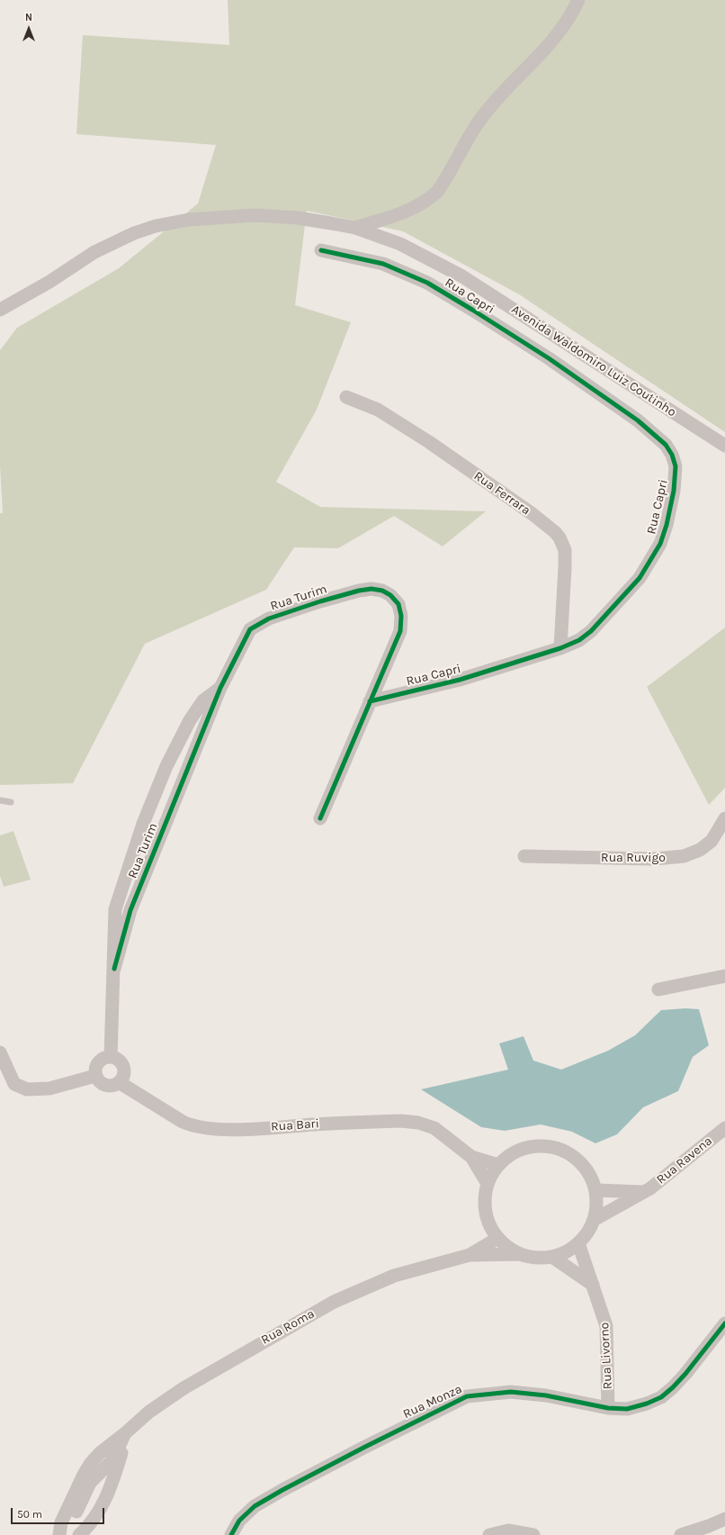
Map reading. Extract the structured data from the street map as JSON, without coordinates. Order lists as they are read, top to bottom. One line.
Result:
{"streets":{"street":["Rua Capri","Avenida Waldomiro Luiz Coutinho","Rua Ferrara","Rua Turim","Rua Ruvigo","Rua Bari","Rua Ravena","Rua Roma","Rua Livorno","Rua Monza"]},"crossings":[["Rua Capri","Rua Ferrara"],["Rua Capri","Rua Turim"],["Rua Turim","Rua Bari"],["Rua Bari","Rua Ravena"],["Rua Bari","Rua Roma"],["Rua Bari","Rua Livorno"],["Rua Ravena","Rua Roma"],["Rua Ravena","Rua Livorno"],["Rua Roma","Rua Livorno"],["Rua Livorno","Rua Monza"]],"scale_bar":"50 m","north":"top"}
